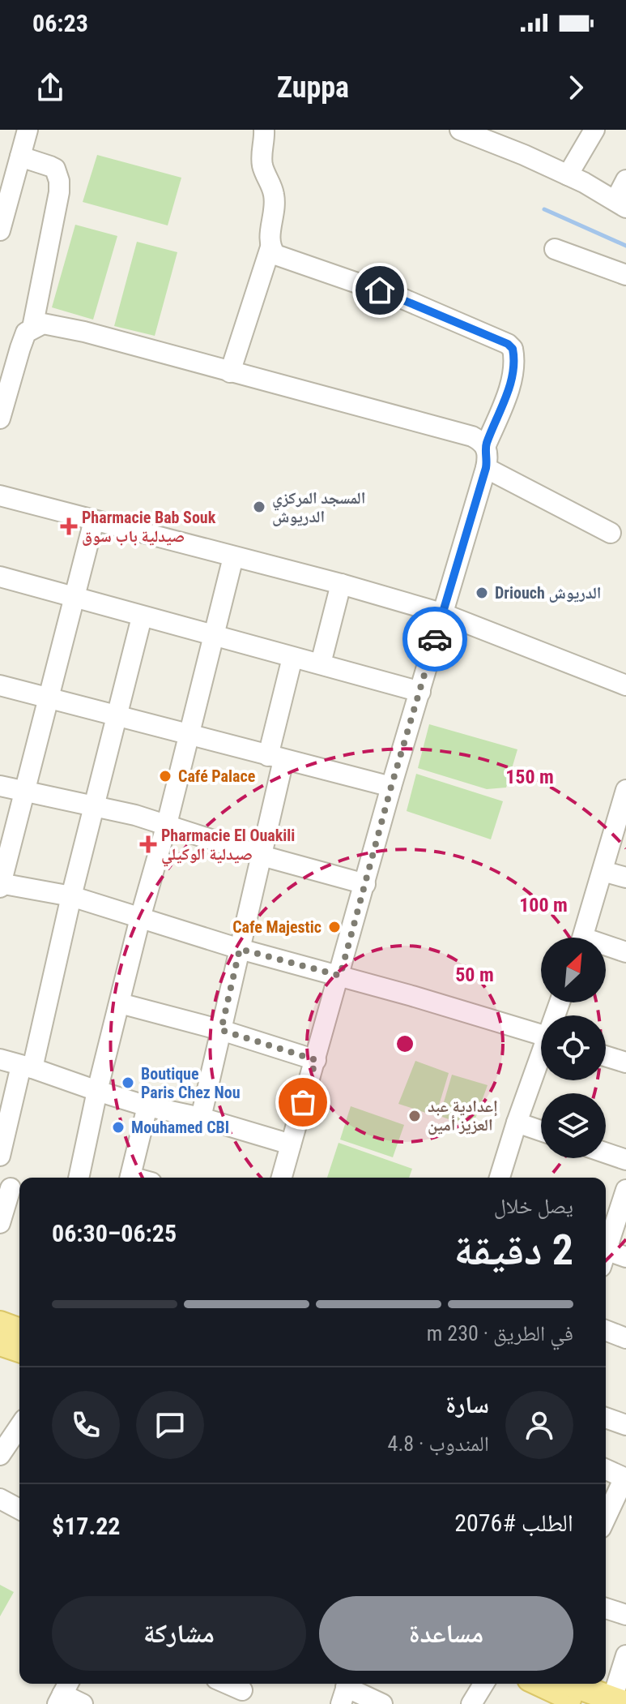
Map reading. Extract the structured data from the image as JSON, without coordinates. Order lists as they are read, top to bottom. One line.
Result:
{"places":{"other":["المسجد المركزي الدريوش","Driouch الدريوش","Café Palace","Cafe Majestic","Boutique Paris Chez Nou","إعدادية عبد العزيز أمين","Mouhamed CBI"],"health":["Pharmacie Bab Souk صيدلية باب سوق","Pharmacie El Ouakili صيدلية الوكيلي"]},"north":"top right","page":{"status":"06:23","header":"Zuppa","heading":["2 دقيقة","يصل خلال","06:25–06:30"],"panel":["سارة","المندوب · 4.8","الطلب #2076","$17.22"],"bar":"في الطريق · 230 m","buttons":["مساعدة","مشاركة"]},"rings":["150 m","100 m","50 m"]}
